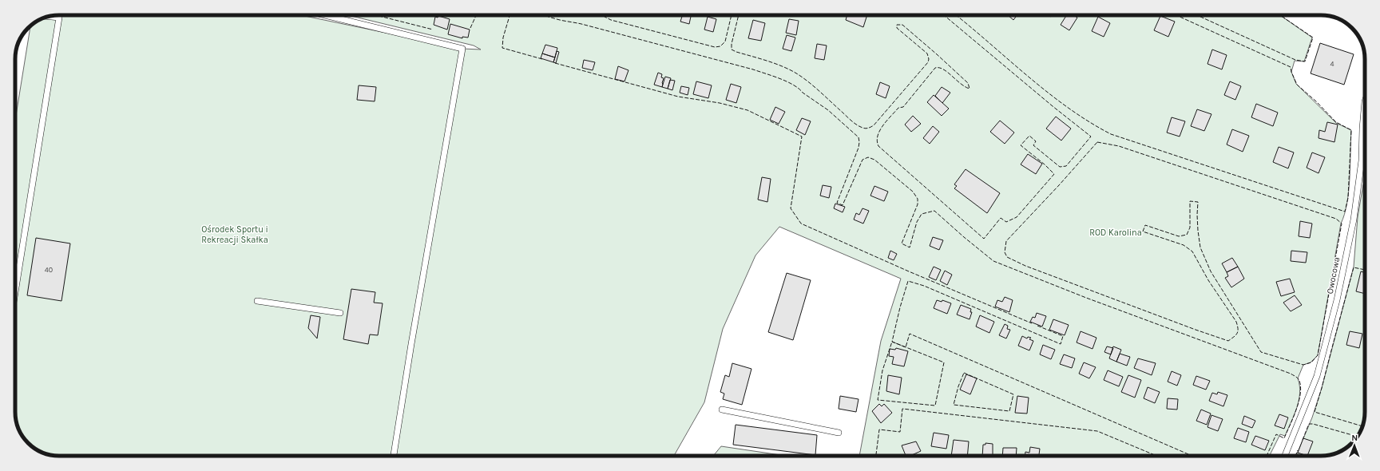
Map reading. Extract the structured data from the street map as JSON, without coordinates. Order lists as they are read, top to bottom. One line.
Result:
{"streets":{"lane":["Owocowa"]},"parks":["Ośrodek Sportu i Rekreacji Skałka","ROD Karolina"],"house_numbers":["4","40"],"north":"top"}
